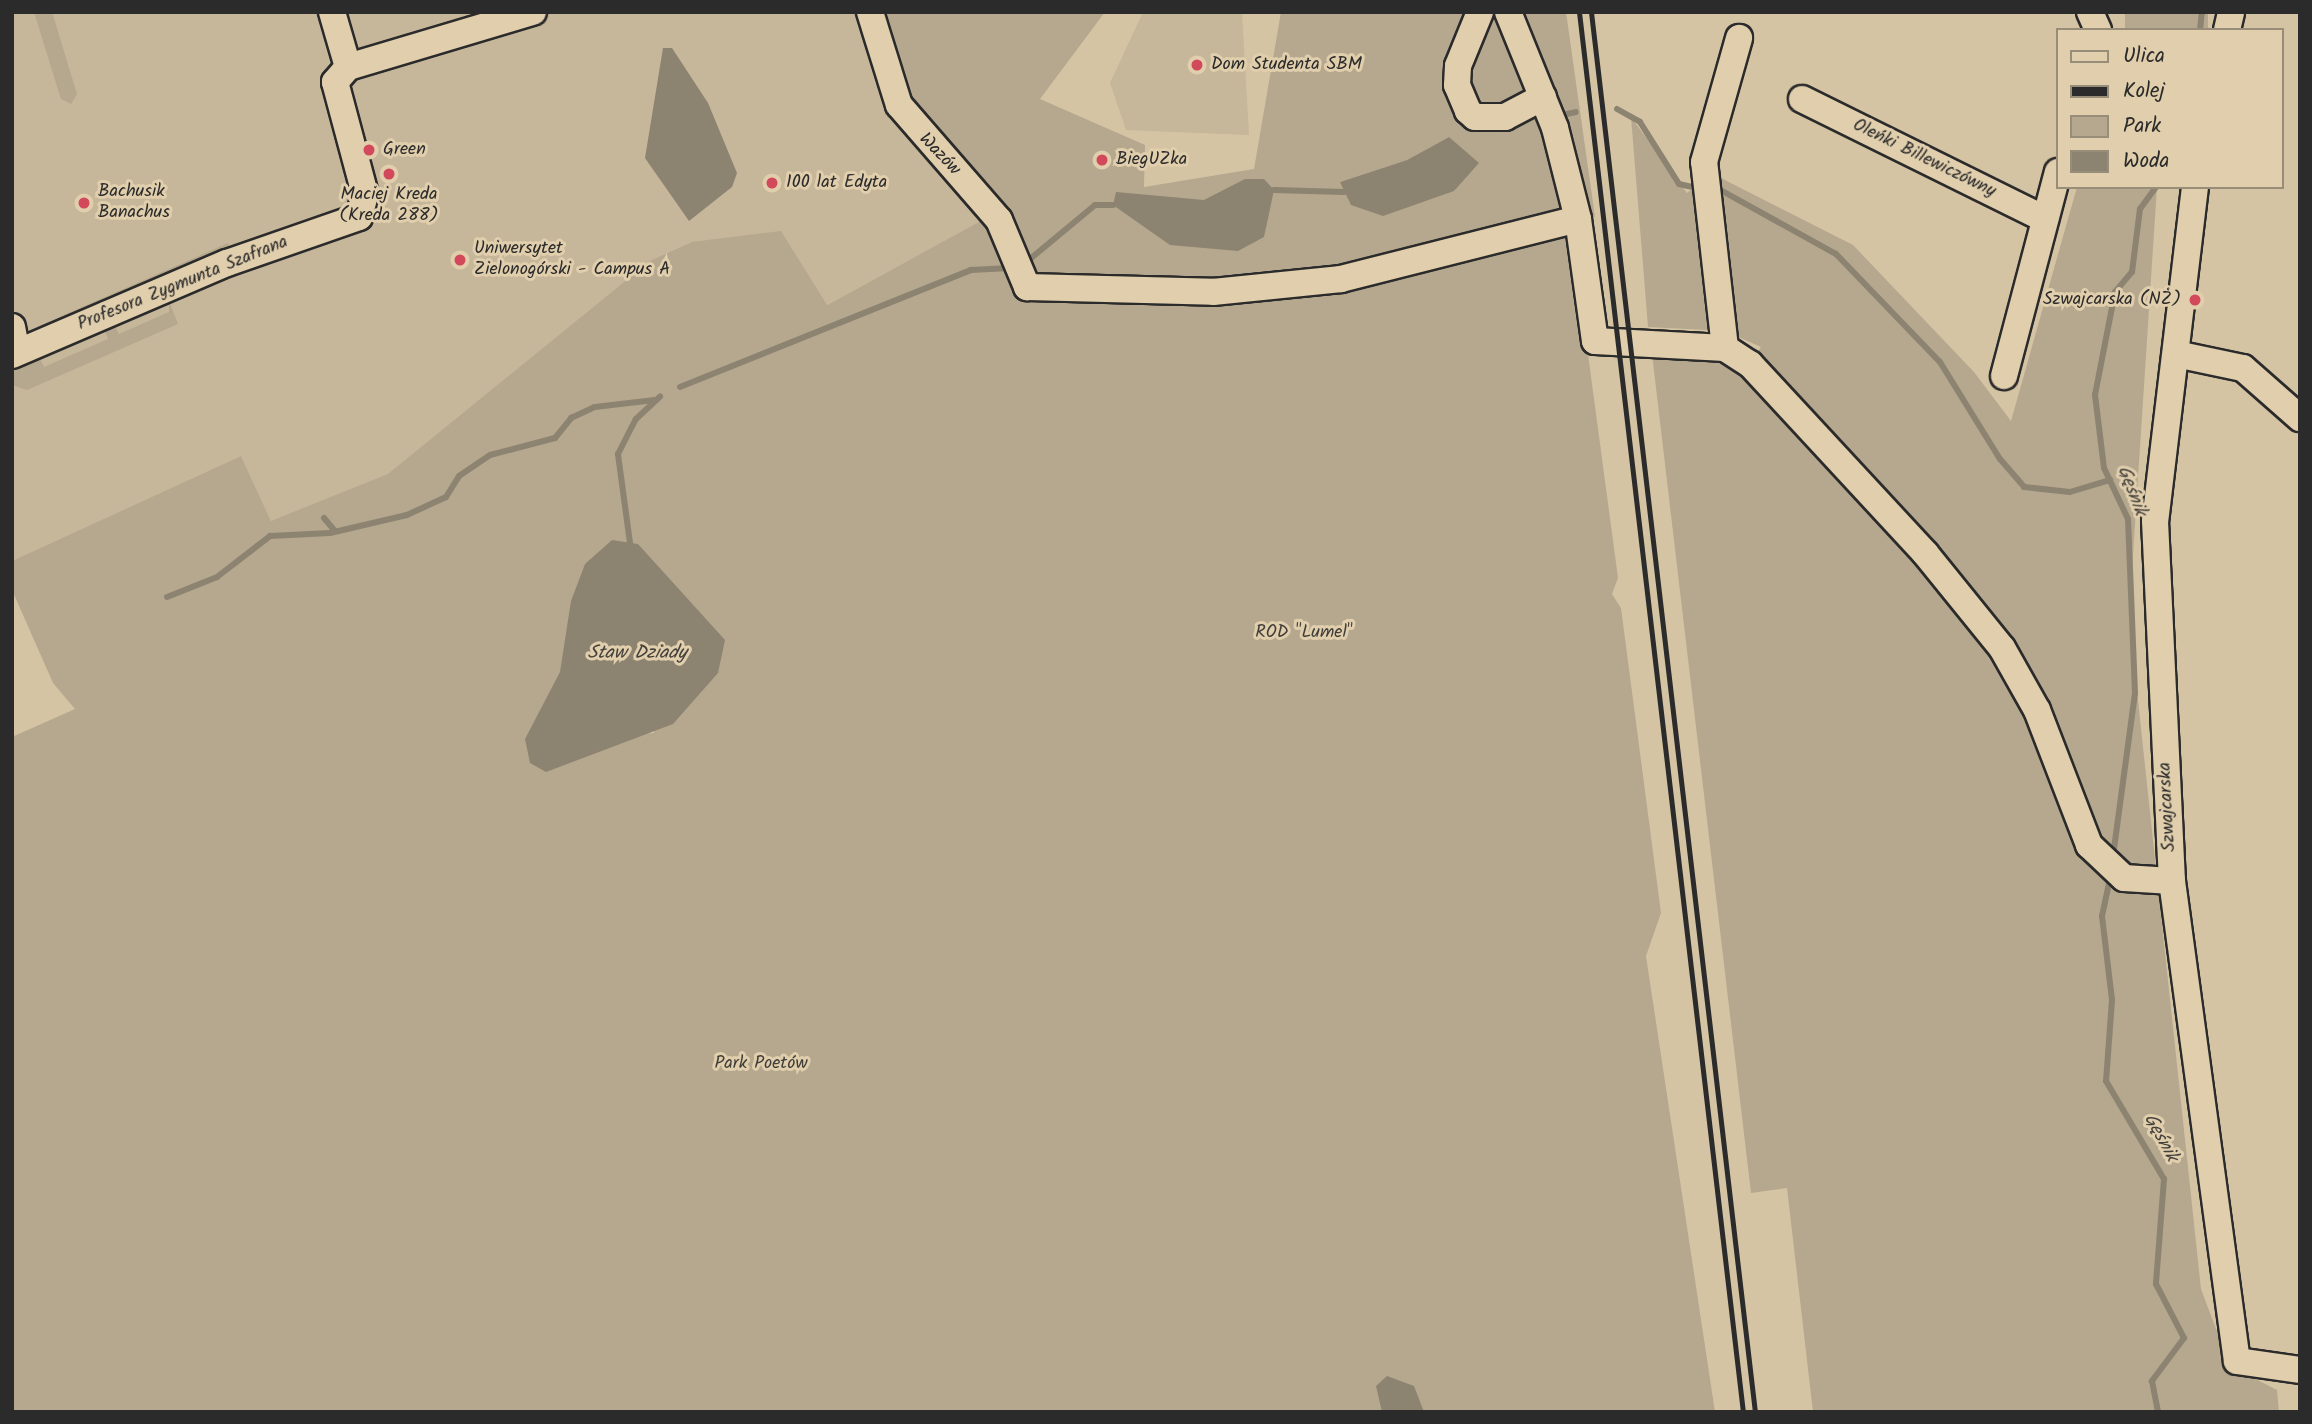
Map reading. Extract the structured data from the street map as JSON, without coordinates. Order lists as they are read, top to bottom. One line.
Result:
{"streets":{"street":["Wazów","Oleńki Billewiczówny","Profesora Zygmunta Szafrana","Szwajcarska"]},"water":["Gęśnik","Staw Dziady"],"parks":["ROD \"Lumel\"","Park Poetów"],"places":["Dom Studenta SBM","Green","BiegUZka","Maciej Kreda (Kreda 288)","100 lat Edyta","Bachusik Banachus","Uniwersytet Zielonogórski - Campus A","Szwajcarska (NŻ)"],"legend":["Ulica","Kolej","Park","Woda"]}
